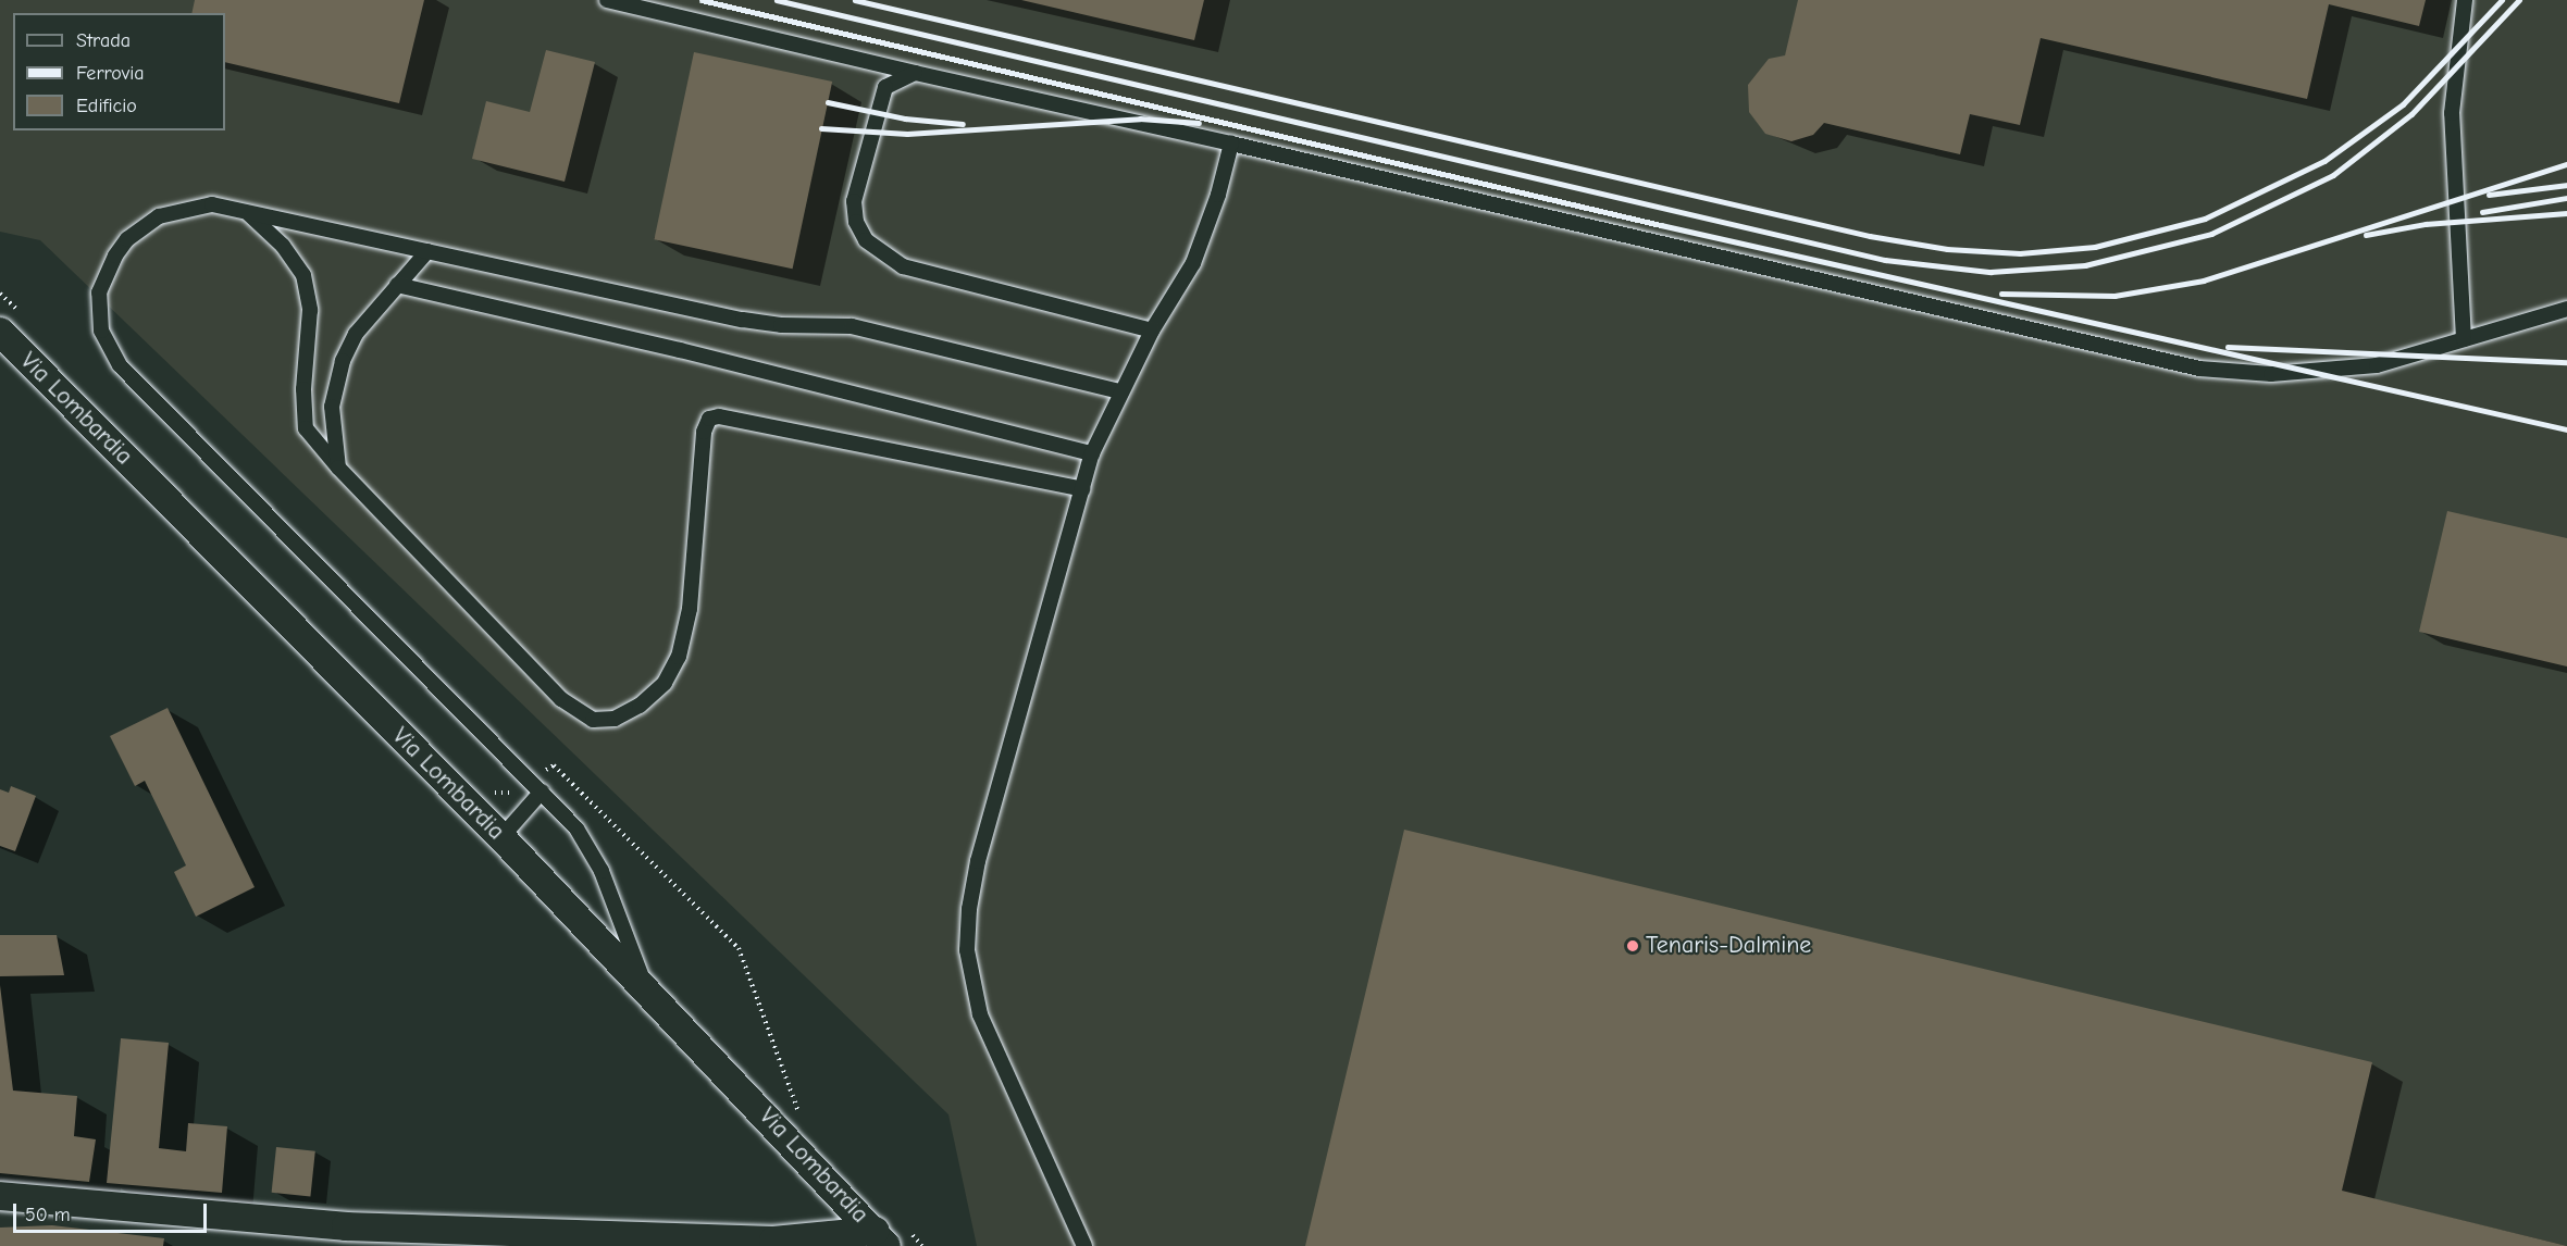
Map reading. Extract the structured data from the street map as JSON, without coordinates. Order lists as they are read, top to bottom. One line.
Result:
{"streets":{"street":["Via Lombardia"]},"places":["Tenaris-Dalmine"],"legend":["Strada","Ferrovia","Edificio"],"scale_bar":"50 m"}
